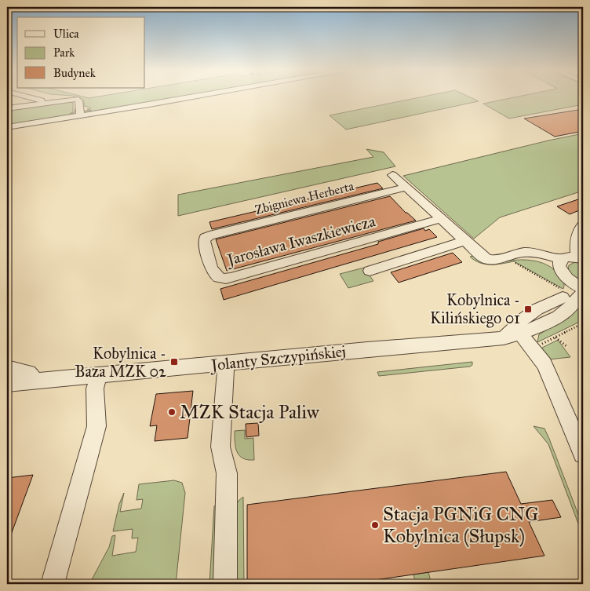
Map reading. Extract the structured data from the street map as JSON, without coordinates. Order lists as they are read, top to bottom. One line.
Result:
{"streets":{"street":["Zbigniewa Herberta","Jarosława Iwaszkiewicza","Jolanty Szczypińskiej"]},"crossings":[["Zbigniewa Herberta","Jarosława Iwaszkiewicza"]],"places":{"transit":["Kobylnica - Kilińskiego 01","Kobylnica - Baza MZK 02"],"other":["MZK Stacja Paliw","Stacja PGNiG CNG Kobylnica (Słupsk)"]},"legend":["Ulica","Park","Budynek"]}
